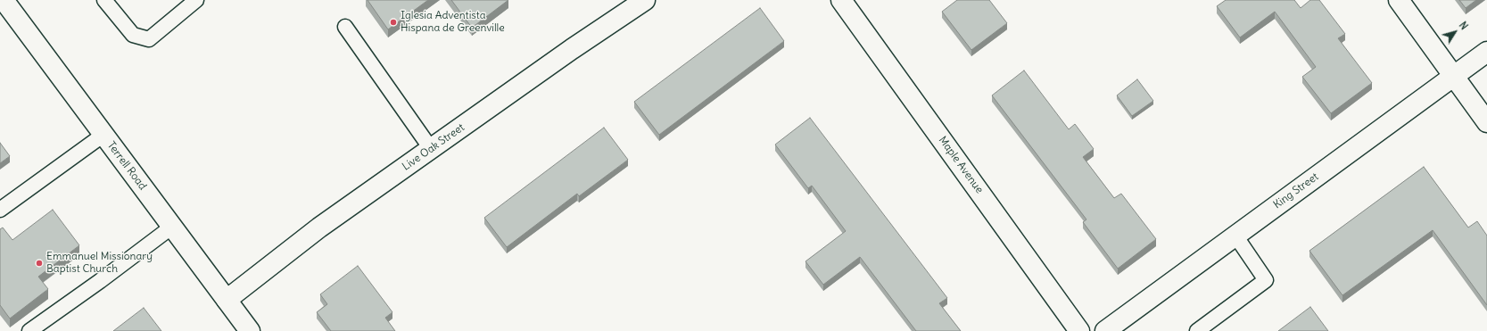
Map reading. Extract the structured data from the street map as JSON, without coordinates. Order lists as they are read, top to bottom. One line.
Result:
{"streets":{"street":["Live Oak Street","Maple Avenue","Terrell Road","King Street"]},"crossings":[["Live Oak Street","Terrell Road"]],"places":["Iglesia Adventista Hispana de Greenville","Emmanuel Missionary Baptist Church"],"north":"top right"}
